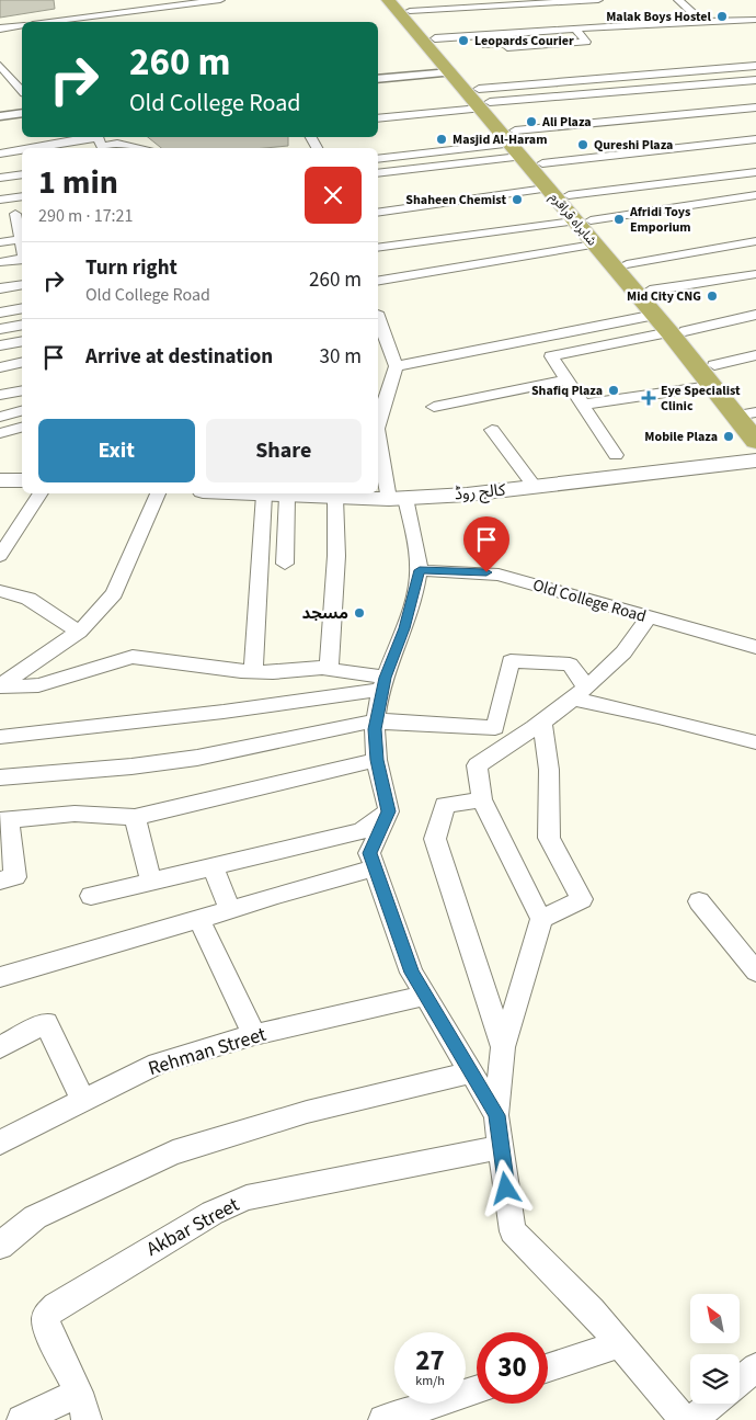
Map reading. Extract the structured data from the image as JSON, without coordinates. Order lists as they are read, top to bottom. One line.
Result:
{"streets":{"highway":["شاہراہ قراقرم"],"main road":["کالج روڈ"],"street":["Old College Road","Rehman Street","Akbar Street"]},"places":{"other":["Malak Boys Hostel","Leopards Courier","Ali Plaza","Masjid Al-Haram","Qureshi Plaza","Shaheen Chemist","Afridi Toys Emporium","Mid City CNG","Shafiq Plaza","Mobile Plaza","مسجد"],"health":["Eye Specialist Clinic"]},"north":"top left","page":{"turn":["260 m","Old College Road"],"heading":["1 min","290 m · 17:21"],"list":[{"name":"Turn right","note":"Old College Road","value":"260 m"},{"name":"Arrive at destination","value":"30 m"}],"buttons":["Exit","Share"],"speed":"27 km/h","limit":"30"}}
